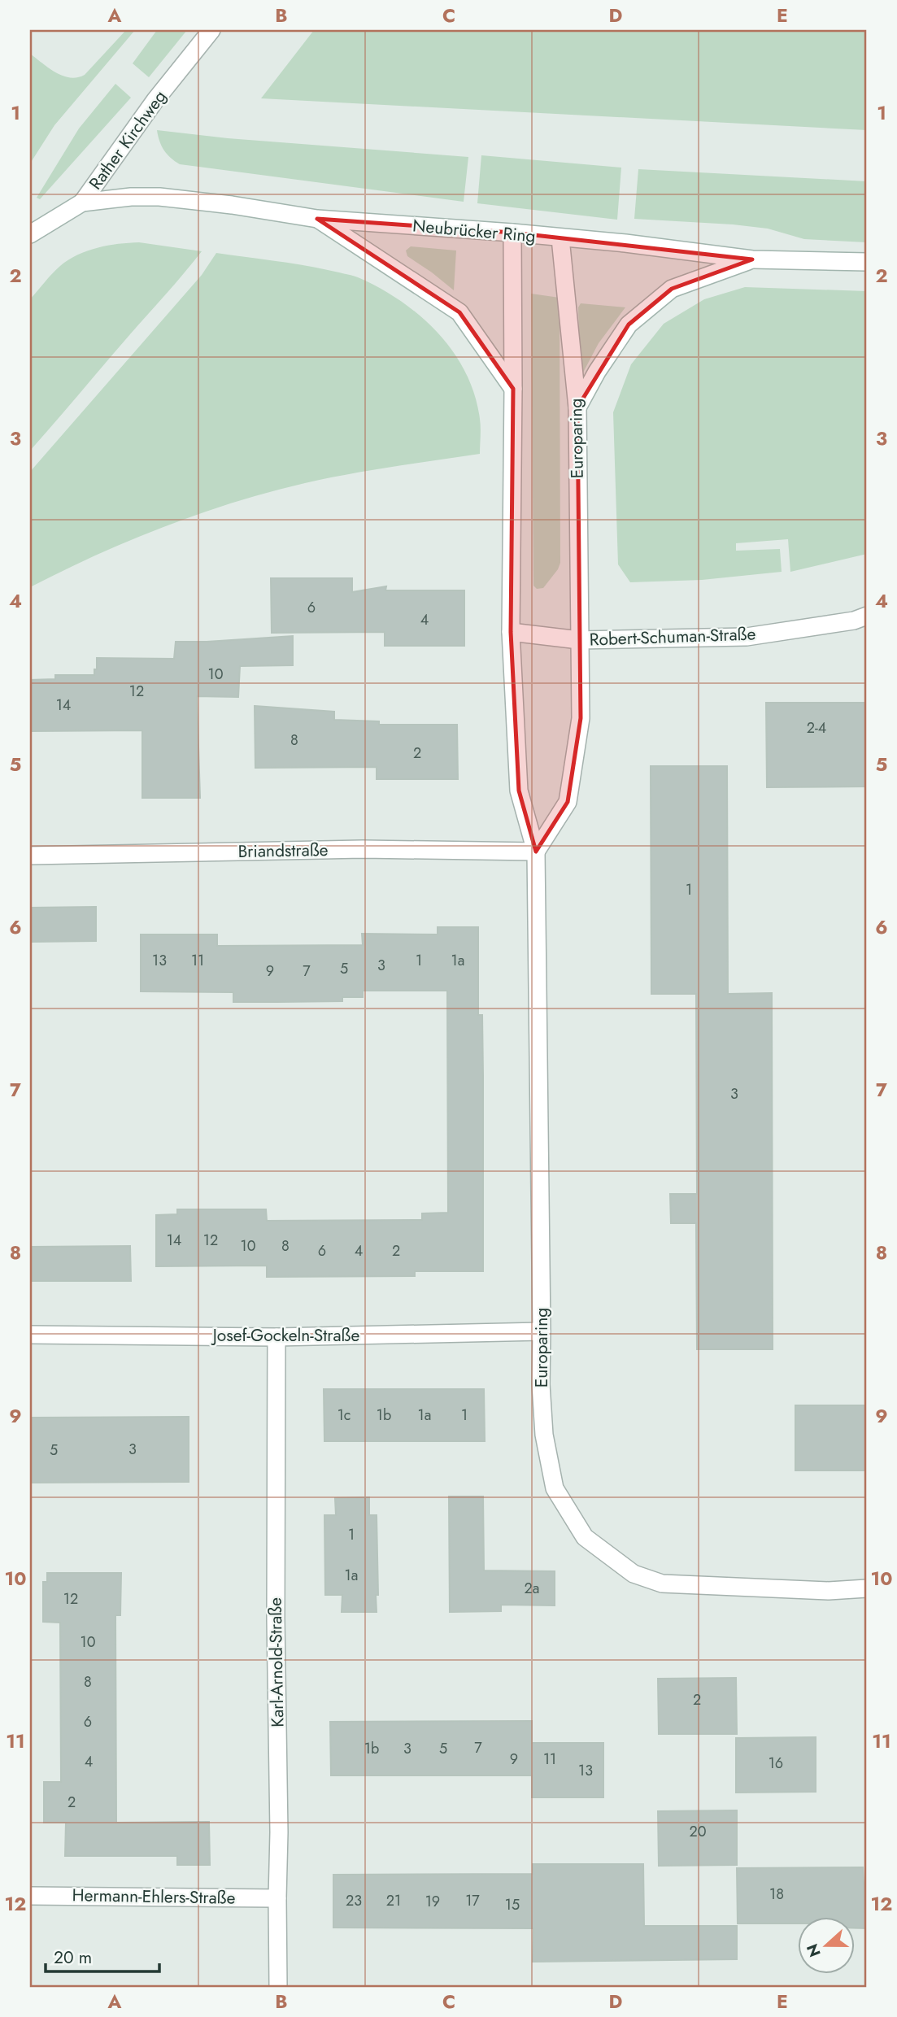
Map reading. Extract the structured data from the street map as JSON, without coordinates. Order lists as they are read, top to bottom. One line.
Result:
{"streets":{"street":["Rather Kirchweg","Neubrücker Ring","Europaring","Robert-Schuman-Straße","Briandstraße","Josef-Gockeln-Straße","Karl-Arnold-Straße","Hermann-Ehlers-Straße"]},"crossings":[["Rather Kirchweg","Neubrücker Ring"],["Neubrücker Ring","Europaring"],["Europaring","Robert-Schuman-Straße"],["Europaring","Briandstraße"],["Europaring","Josef-Gockeln-Straße"],["Josef-Gockeln-Straße","Karl-Arnold-Straße"],["Karl-Arnold-Straße","Hermann-Ehlers-Straße"]],"house_numbers":["6","4","10","12","14","2-4","8","2","1","13","11","1","1a","3","5","9","7","3","14","12","10","8","6","4","2","1c","1b","1a","1","3","5","1","1a","2a","12","10","8","2","6","7","1b","3","5","9","11","4","16","13","2","20","18","23","21","17","19","15"],"scale_bar":"20 m","north":"left","grid":{"columns":["A","B","C","D","E"],"rows":["1","2","3","4","5","6","7","8","9","10","11","12"]}}
